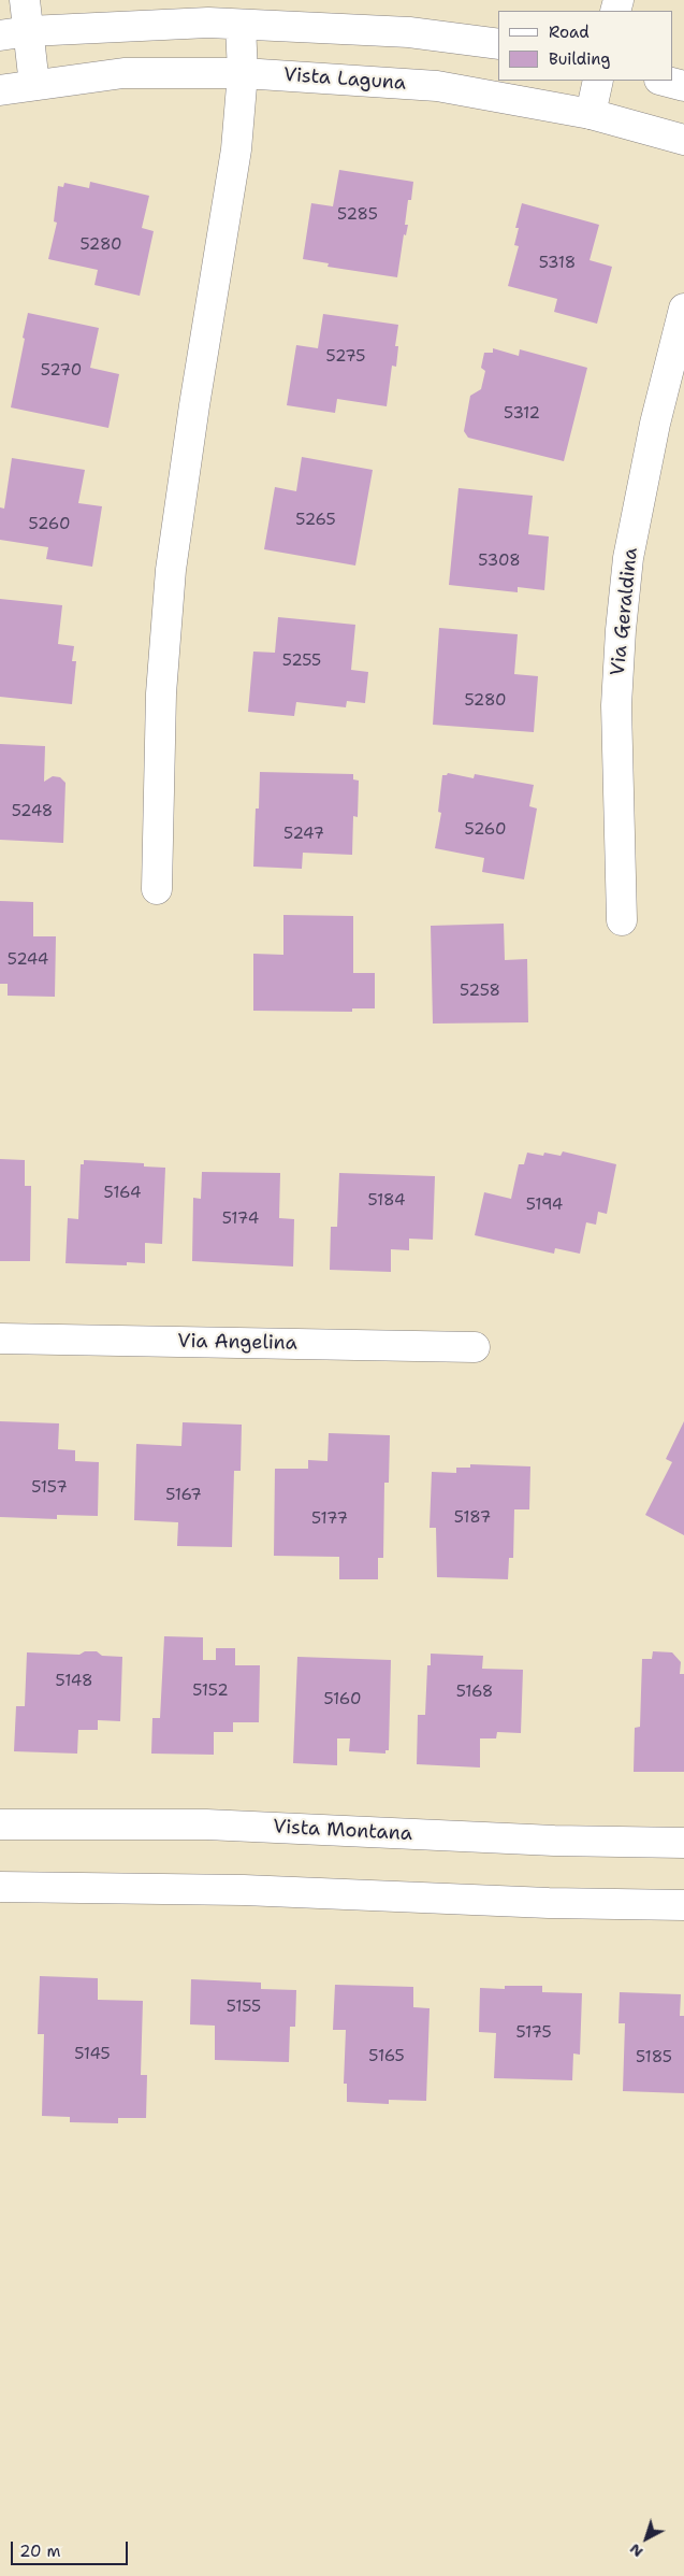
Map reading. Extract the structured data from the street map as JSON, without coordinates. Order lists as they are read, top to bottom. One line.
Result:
{"streets":{"street":["Vista Laguna","Via Geraldina","Via Angelina","Vista Montana"]},"house_numbers":["5285","5280","5318","5275","5270","5312","5265","5260","5308","5255","5280","5248","5260","5247","5244","5258","5164","5184","5194","5174","5157","5167","5187","5177","5148","5152","5168","5160","5155","5175","5145","5165","5185"],"legend":["Road","Building"],"scale_bar":"20 m","north":"bottom left"}
